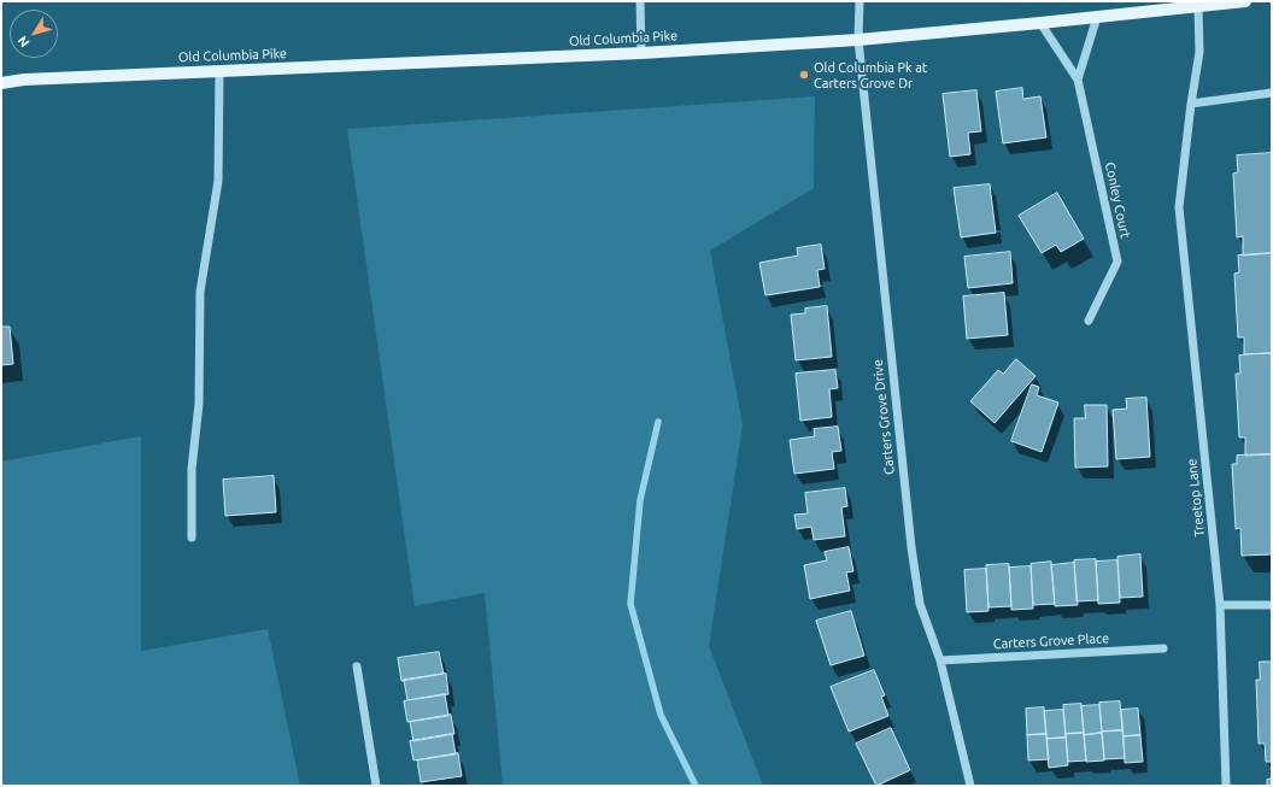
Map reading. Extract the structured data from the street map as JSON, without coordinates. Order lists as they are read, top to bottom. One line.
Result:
{"streets":{"main road":["Old Columbia Pike"],"street":["Conley Court","Carters Grove Drive","Treetop Lane","Carters Grove Place"]},"crossings":[["Old Columbia Pike","Conley Court"],["Old Columbia Pike","Carters Grove Drive"],["Old Columbia Pike","Treetop Lane"],["Carters Grove Drive","Carters Grove Place"]],"places":["Old Columbia Pk at Carters Grove Dr"],"north":"bottom left"}
